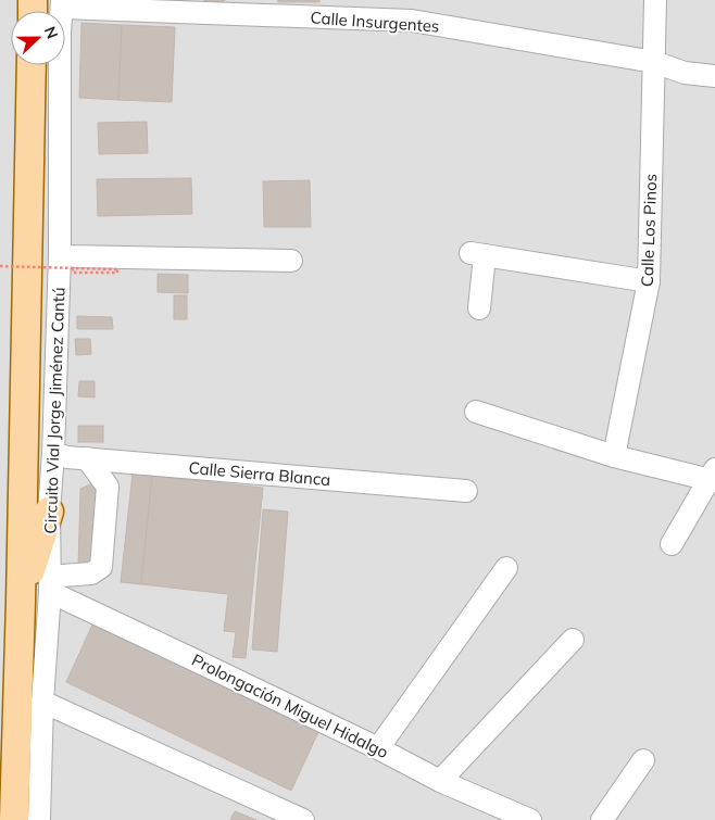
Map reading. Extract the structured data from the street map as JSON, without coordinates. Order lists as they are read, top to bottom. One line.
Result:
{"streets":{"main road":["Circuito Vial Jorge Jiménez Cantú"],"street":["Calle Insurgentes","Calle Los Pinos","Calle Sierra Blanca","Prolongación Miguel Hidalgo"]},"crossings":[["Calle Insurgentes","Calle Los Pinos"],["Calle Insurgentes","Circuito Vial Jorge Jiménez Cantú"],["Circuito Vial Jorge Jiménez Cantú","Calle Sierra Blanca"],["Circuito Vial Jorge Jiménez Cantú","Prolongación Miguel Hidalgo"]],"north":"right"}
